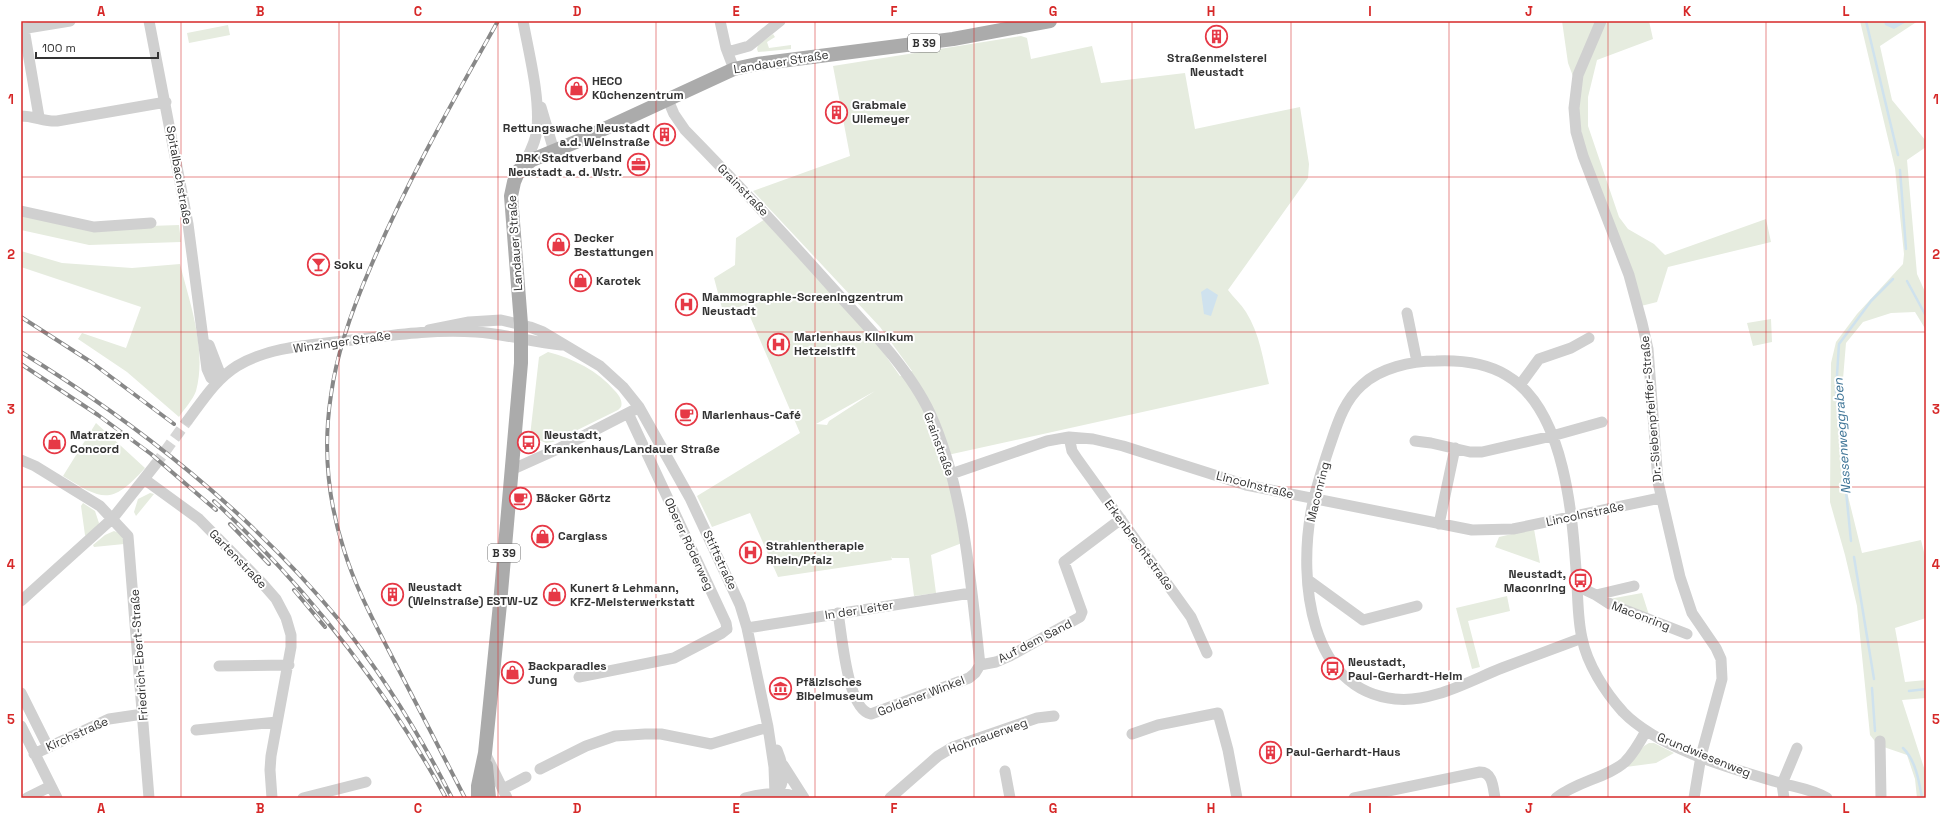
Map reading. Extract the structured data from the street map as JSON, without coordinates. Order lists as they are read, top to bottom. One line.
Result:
{"streets":{"main road":["B 39","Landauer Straße"],"street":["Spitalbachstraße","Grainstraße","Winzinger Straße","Dr.-Siebenpfeiffer-Straße","Lincolnstraße","Maconring","Oberer Röderweg","Erkenbrechtstraße","Gartenstraße","Stiftstraße","In der Leiter","Auf dem Sand","Friedrich-Ebert-Straße","Goldener Winkel","Kirchstraße","Hohmauerweg","Grundwiesenweg"]},"crossings":[["Landauer Straße","Grainstraße"],["Landauer Straße","Winzinger Straße"],["Landauer Straße","Stiftstraße"],["Spitalbachstraße","Winzinger Straße"],["Grainstraße","Lincolnstraße"],["Grainstraße","In der Leiter"],["Grainstraße","Auf dem Sand"],["Grainstraße","Goldener Winkel"],["Winzinger Straße","Stiftstraße"],["Dr.-Siebenpfeiffer-Straße","Lincolnstraße"],["Dr.-Siebenpfeiffer-Straße","Grundwiesenweg"],["Lincolnstraße","Maconring"],["Lincolnstraße","Erkenbrechtstraße"],["Maconring","Grundwiesenweg"],["Erkenbrechtstraße","Auf dem Sand"],["Stiftstraße","In der Leiter"],["In der Leiter","Goldener Winkel"],["Auf dem Sand","Goldener Winkel"],["Friedrich-Ebert-Straße","Kirchstraße"]],"water":["Nassenweggraben"],"places":{"building":["Straßenmeisterei Neustadt","Grabmale Ullemeyer","Rettungswache Neustadt a.d. Weinstraße","Neustadt (Weinstraße) ESTW-UZ","Paul-Gerhardt-Haus"],"shop":["HECO Küchenzentrum","Decker Bestattungen","Karotek","Matratzen Concord","Carglass","Kunert & Lehmann, KFZ-Meisterwerkstatt","Backparadies Jung"],"office":["DRK Stadtverband Neustadt a. d. Wstr."],"bar":["Soku"],"hospital":["Mammographie-Screeningzentrum Neustadt","Marienhaus Klinikum Hetzelstift","Strahlentherapie Rhein/Pfalz"],"cafe":["Marienhaus-Café","Bäcker Görtz"],"bus stop":["Neustadt, Krankenhaus/Landauer Straße","Neustadt, Maconring","Neustadt, Paul-Gerhardt-Heim"],"museum":["Pfälzisches Bibelmuseum"]},"scale_bar":"100 m","grid":{"columns":["A","B","C","D","E","F","G","H","I","J","K","L"],"rows":["1","2","3","4","5"]}}
